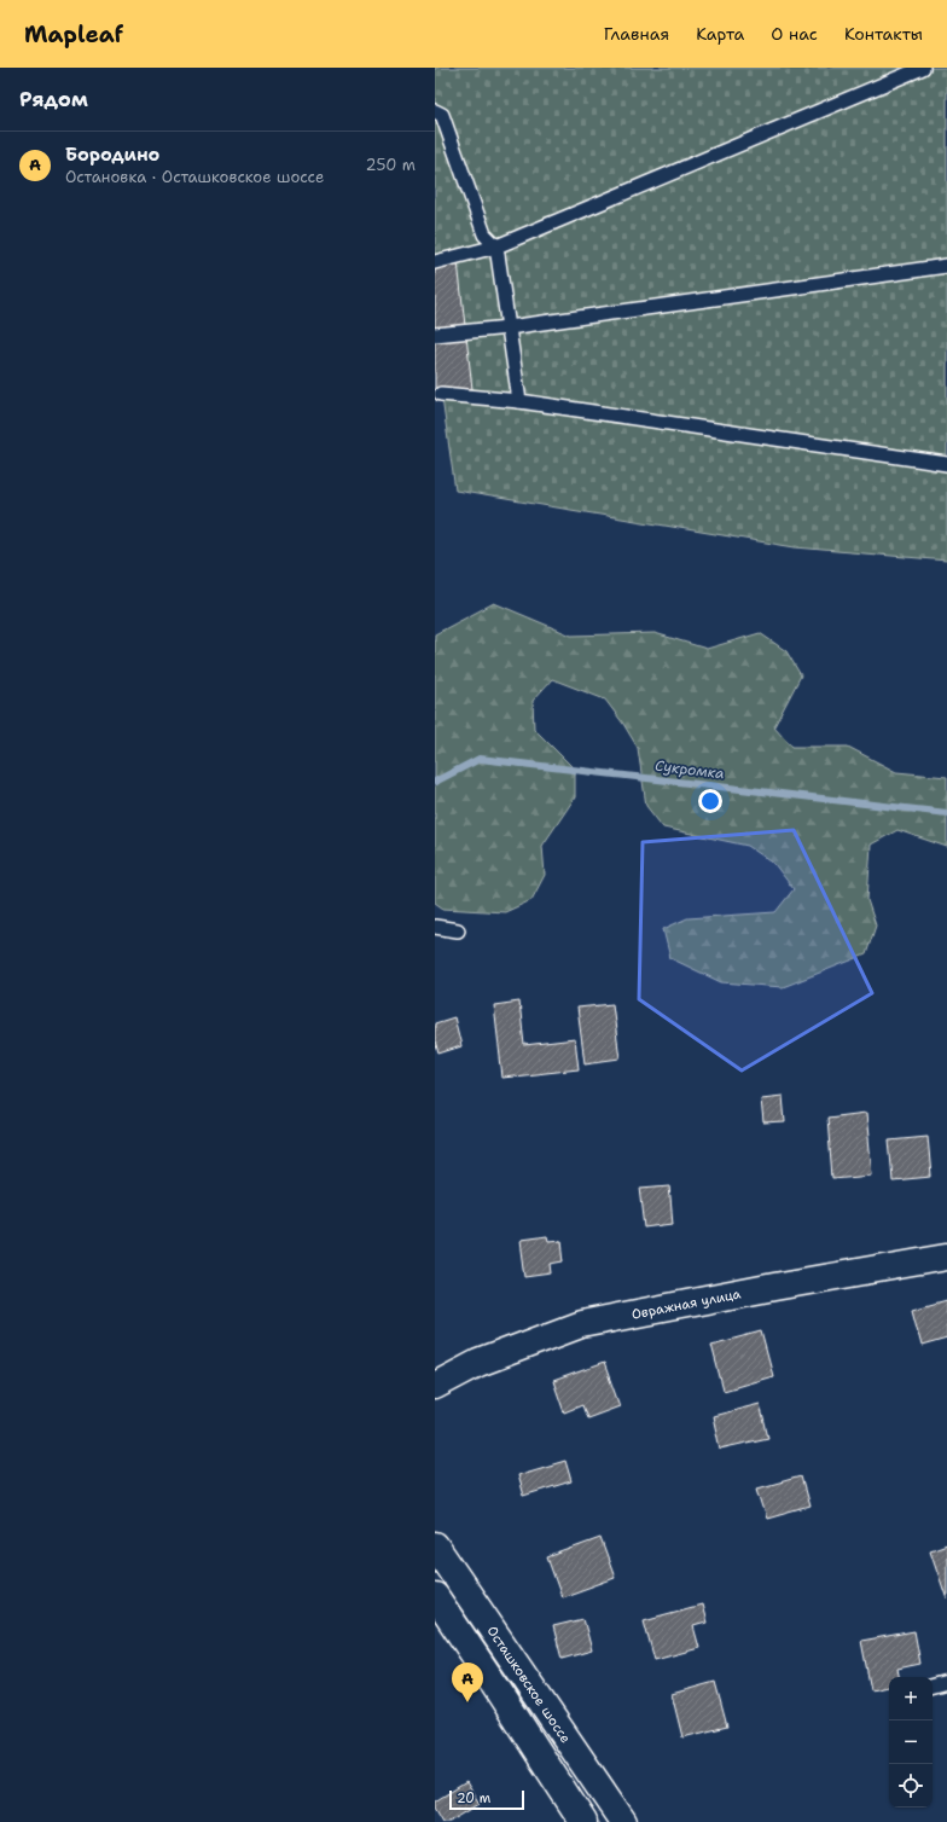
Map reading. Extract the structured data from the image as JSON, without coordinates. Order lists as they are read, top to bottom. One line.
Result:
{"streets":{"main road":["Овражная улица","Осташковское шоссе"]},"water":["Сукромка"],"scale_bar":"20 m","page":{"header":"Mapleaf","nav":["Главная","Карта","О нас","Контакты"],"heading":"Рядом","list":[{"mark":"A","name":"Бородино","note":"Остановка · Осташковское шоссе","value":"250 m"}],"pins":"A","map_buttons":["+","−"],"scale":"20 m"}}
